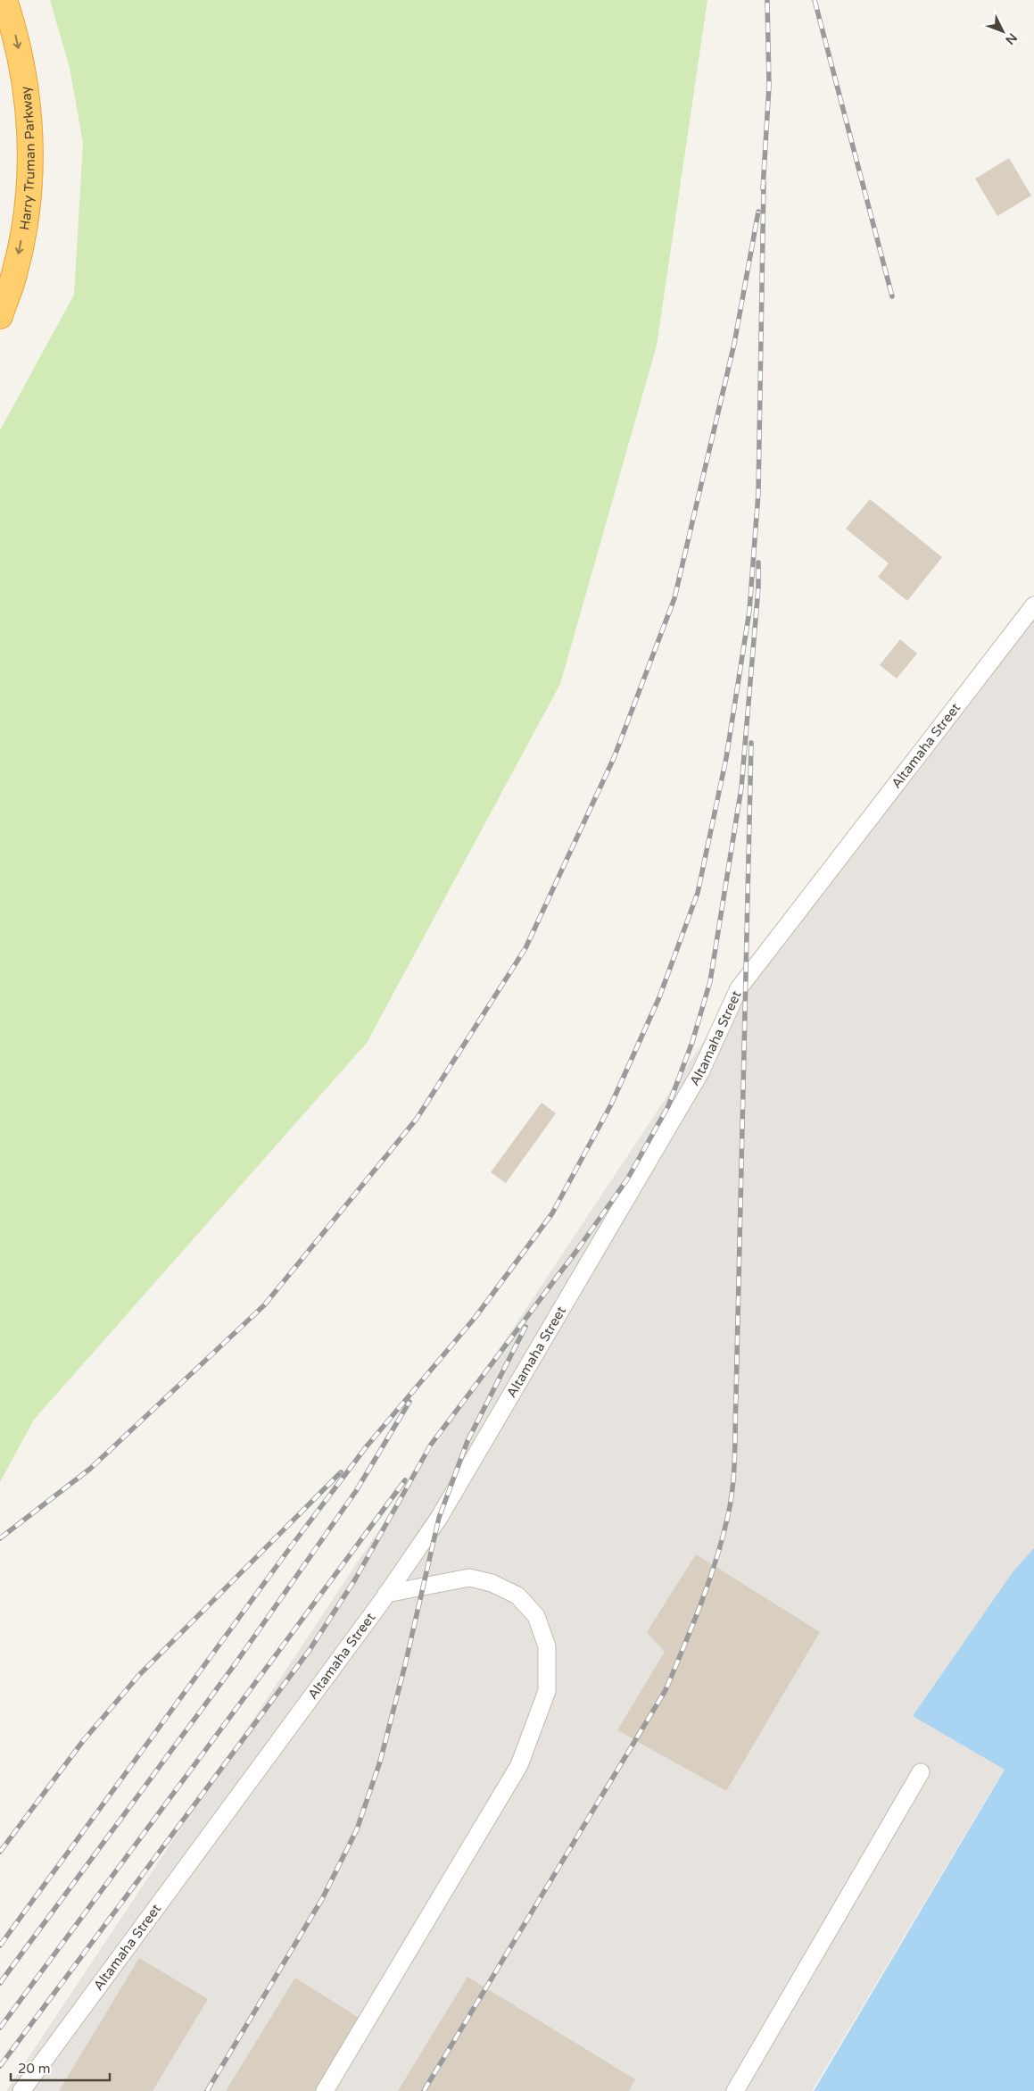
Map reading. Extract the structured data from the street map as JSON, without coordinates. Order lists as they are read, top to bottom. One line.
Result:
{"streets":{"highway":["Harry Truman Parkway"],"lane":["Altamaha Street"]},"one_way":["Harry Truman Parkway"],"scale_bar":"20 m","north":"bottom right"}
